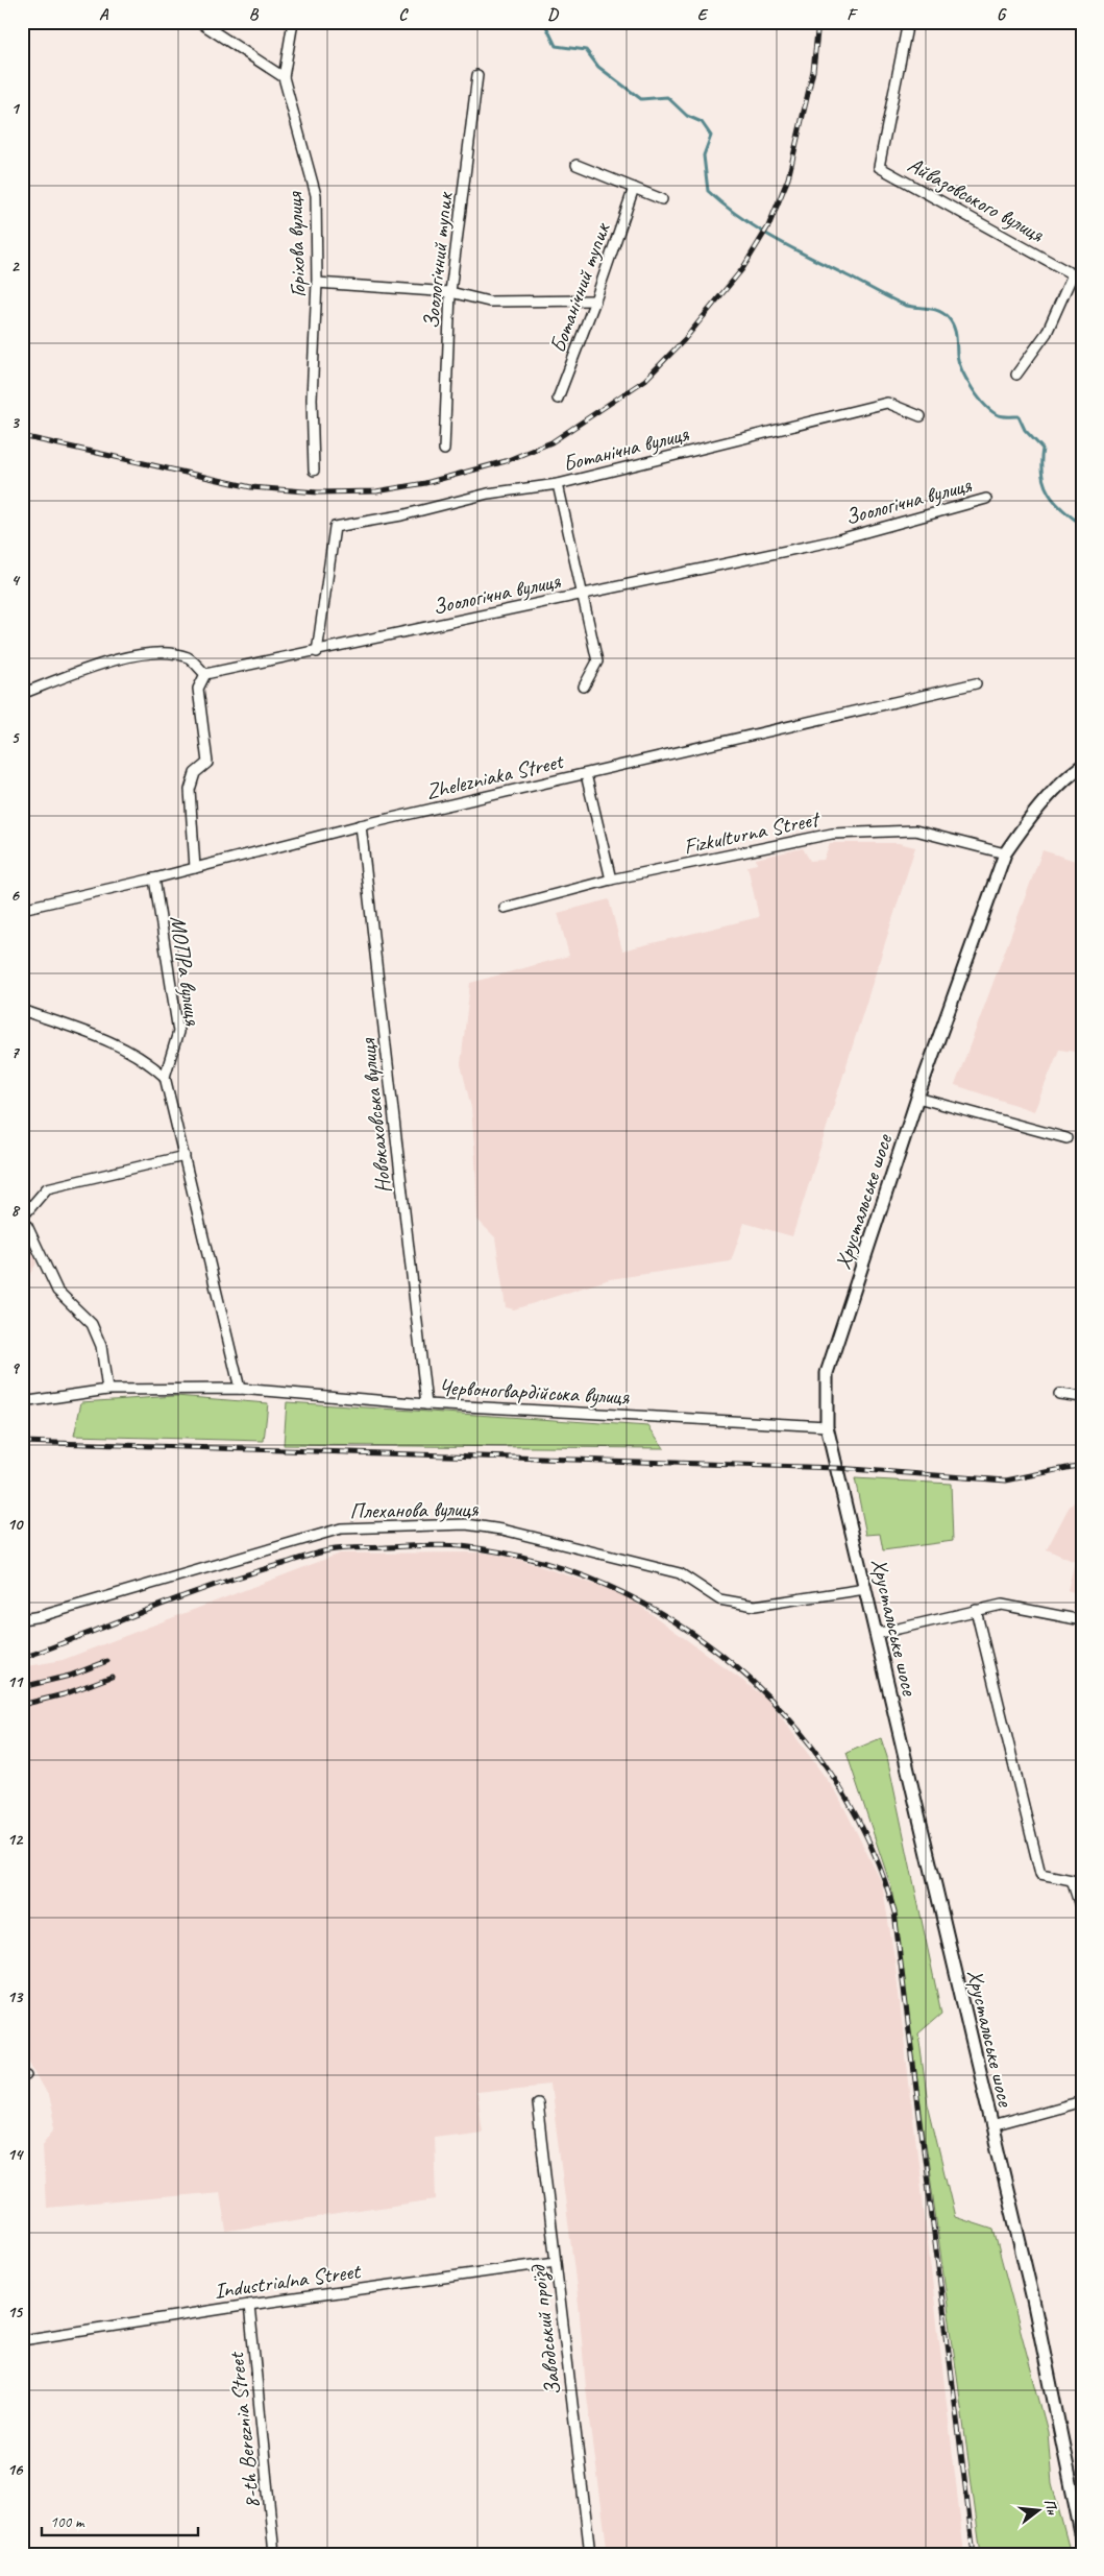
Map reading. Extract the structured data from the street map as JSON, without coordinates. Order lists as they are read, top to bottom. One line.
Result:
{"streets":{"street":["Айвазовського вулиця","Горіхова вулиця","Зоологічний тупик","Ботанічний тупик","Ботанічна вулиця","Зоологічна вулиця","Zhelezniaka Street","Fizkulturna Street","МОПРа вулиця","Новокаховська вулиця","Хрустальське шосе","Червоногвардійська вулиця","Плеханова вулиця","Industrialna Street","Заводський проїзд","8-th Bereznia Street"]},"crossings":[["Ботанічна вулиця","Зоологічна вулиця"],["Zhelezniaka Street","МОПРа вулиця"],["Zhelezniaka Street","Новокаховська вулиця"],["Fizkulturna Street","Хрустальське шосе"],["Новокаховська вулиця","Червоногвардійська вулиця"],["Хрустальське шосе","Червоногвардійська вулиця"],["Хрустальське шосе","Плеханова вулиця"],["Industrialna Street","Заводський проїзд"],["Industrialna Street","8-th Bereznia Street"]],"scale_bar":"100 m","north":"right","grid":{"columns":["A","B","C","D","E","F","G"],"rows":["1","2","3","4","5","6","7","8","9","10","11","12","13","14","15","16"]}}
